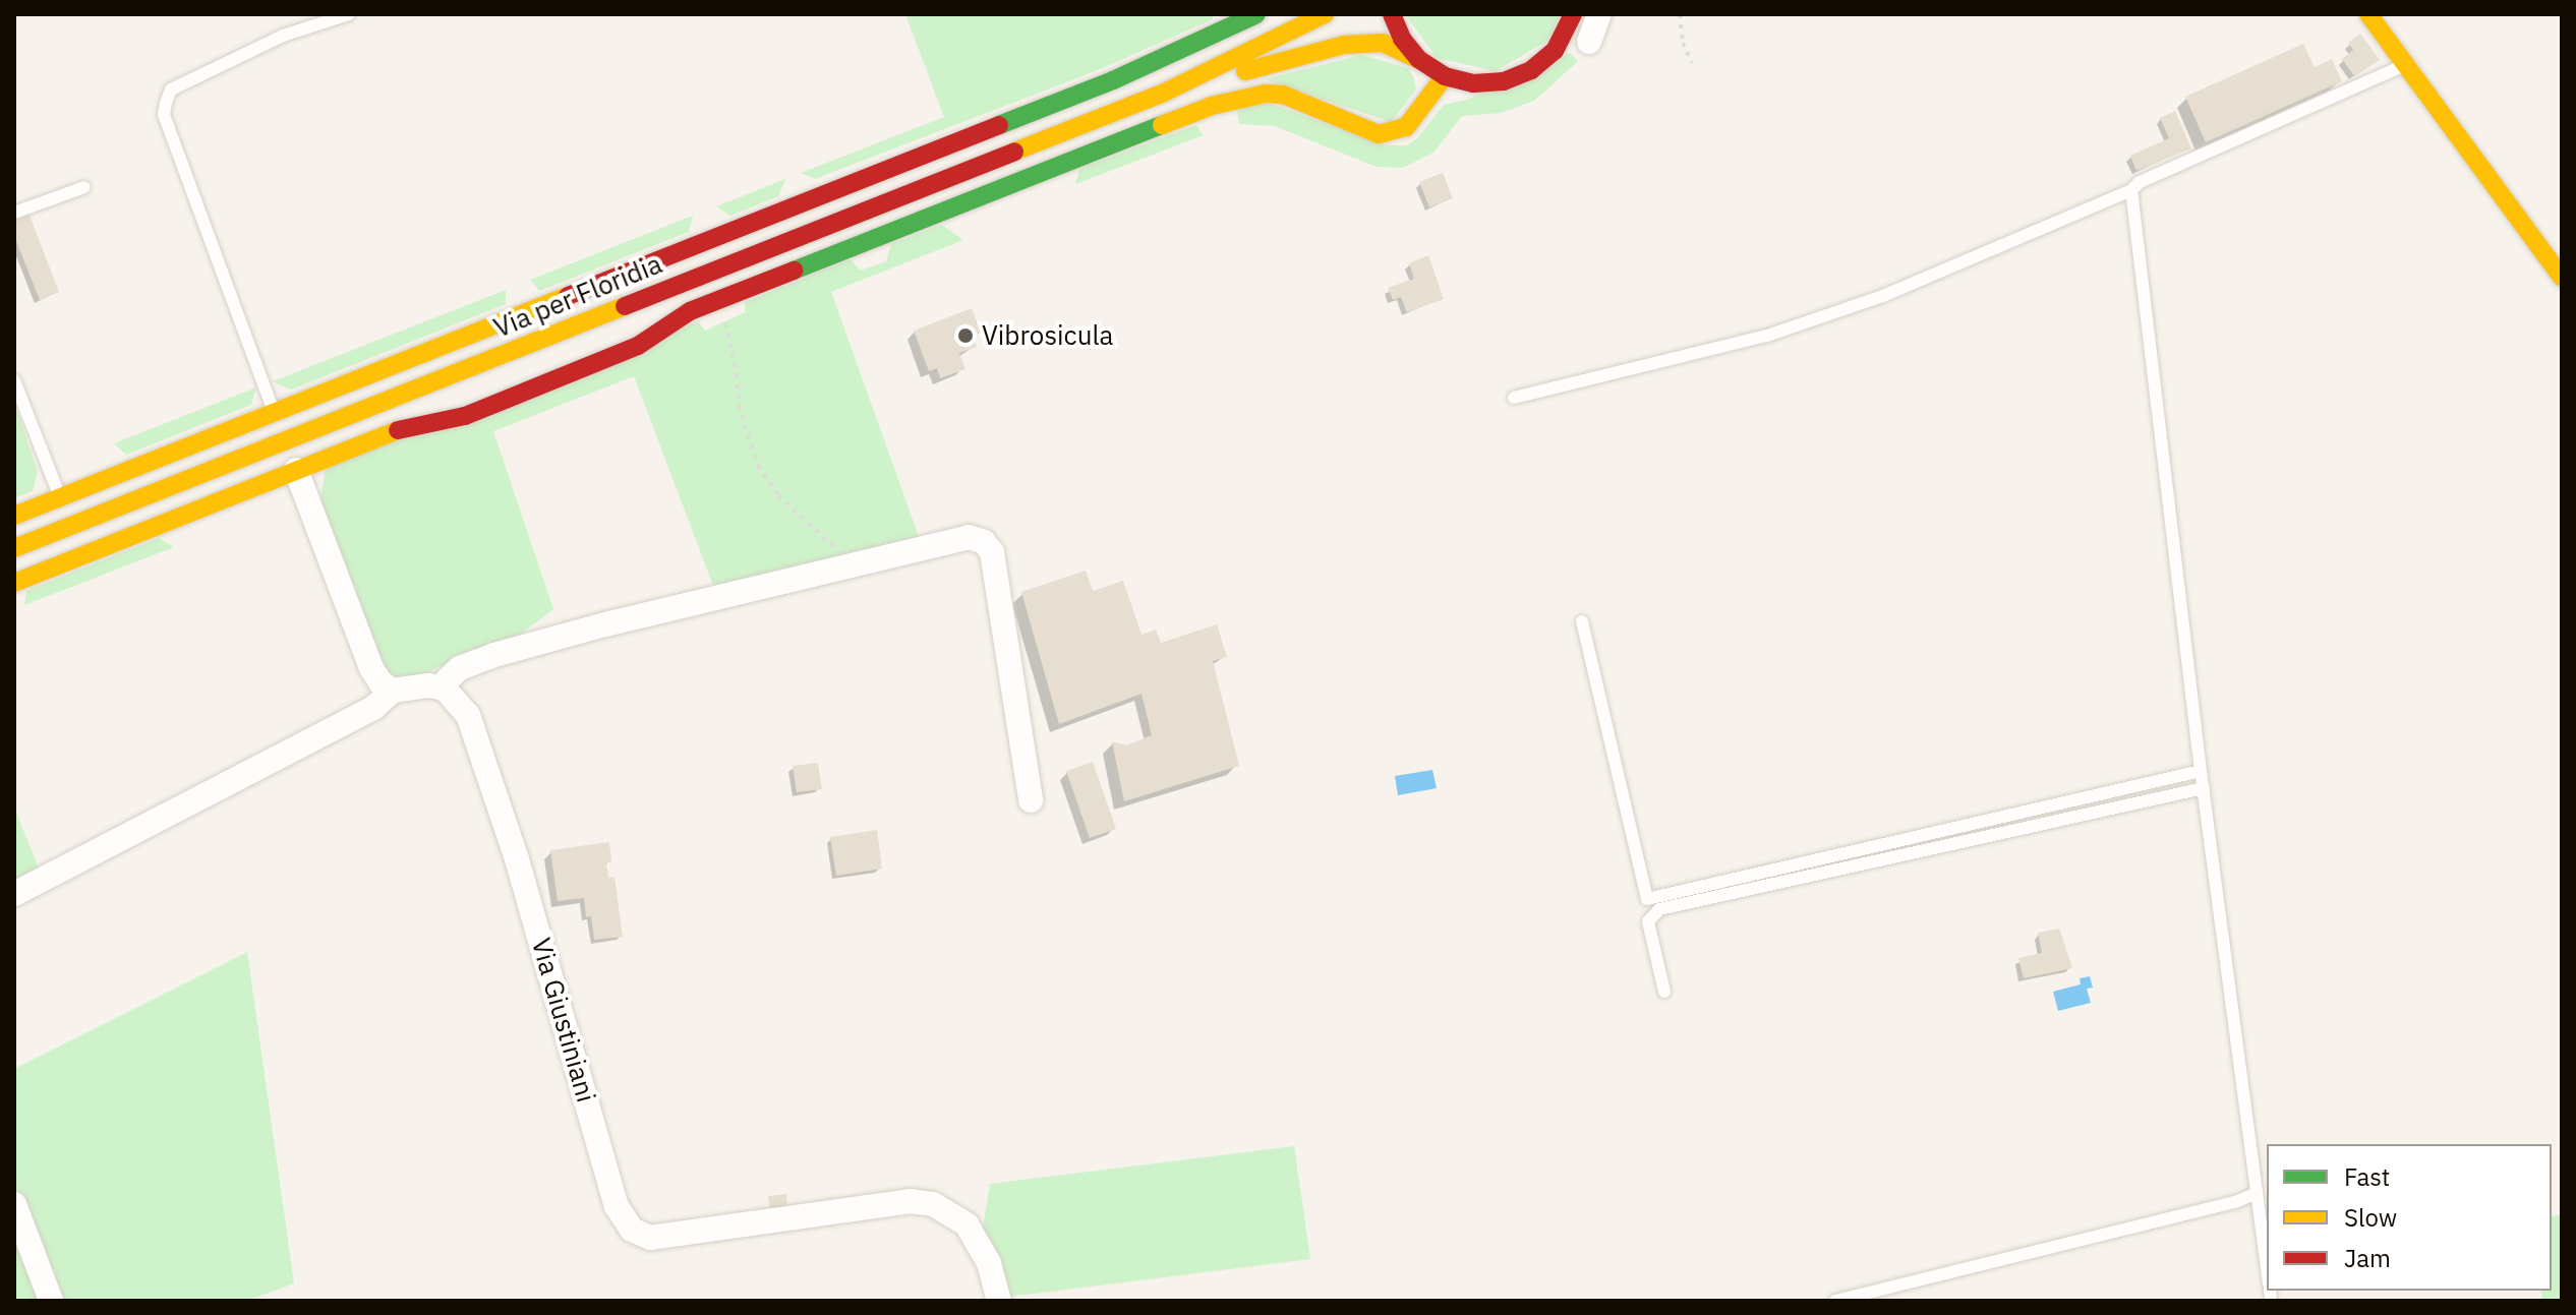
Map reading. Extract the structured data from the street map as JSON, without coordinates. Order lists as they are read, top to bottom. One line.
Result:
{"streets":{"street":["Via per Floridia","Via Giustiniani"]},"places":["Vibrosicula"],"legend":["Fast","Slow","Jam"]}
